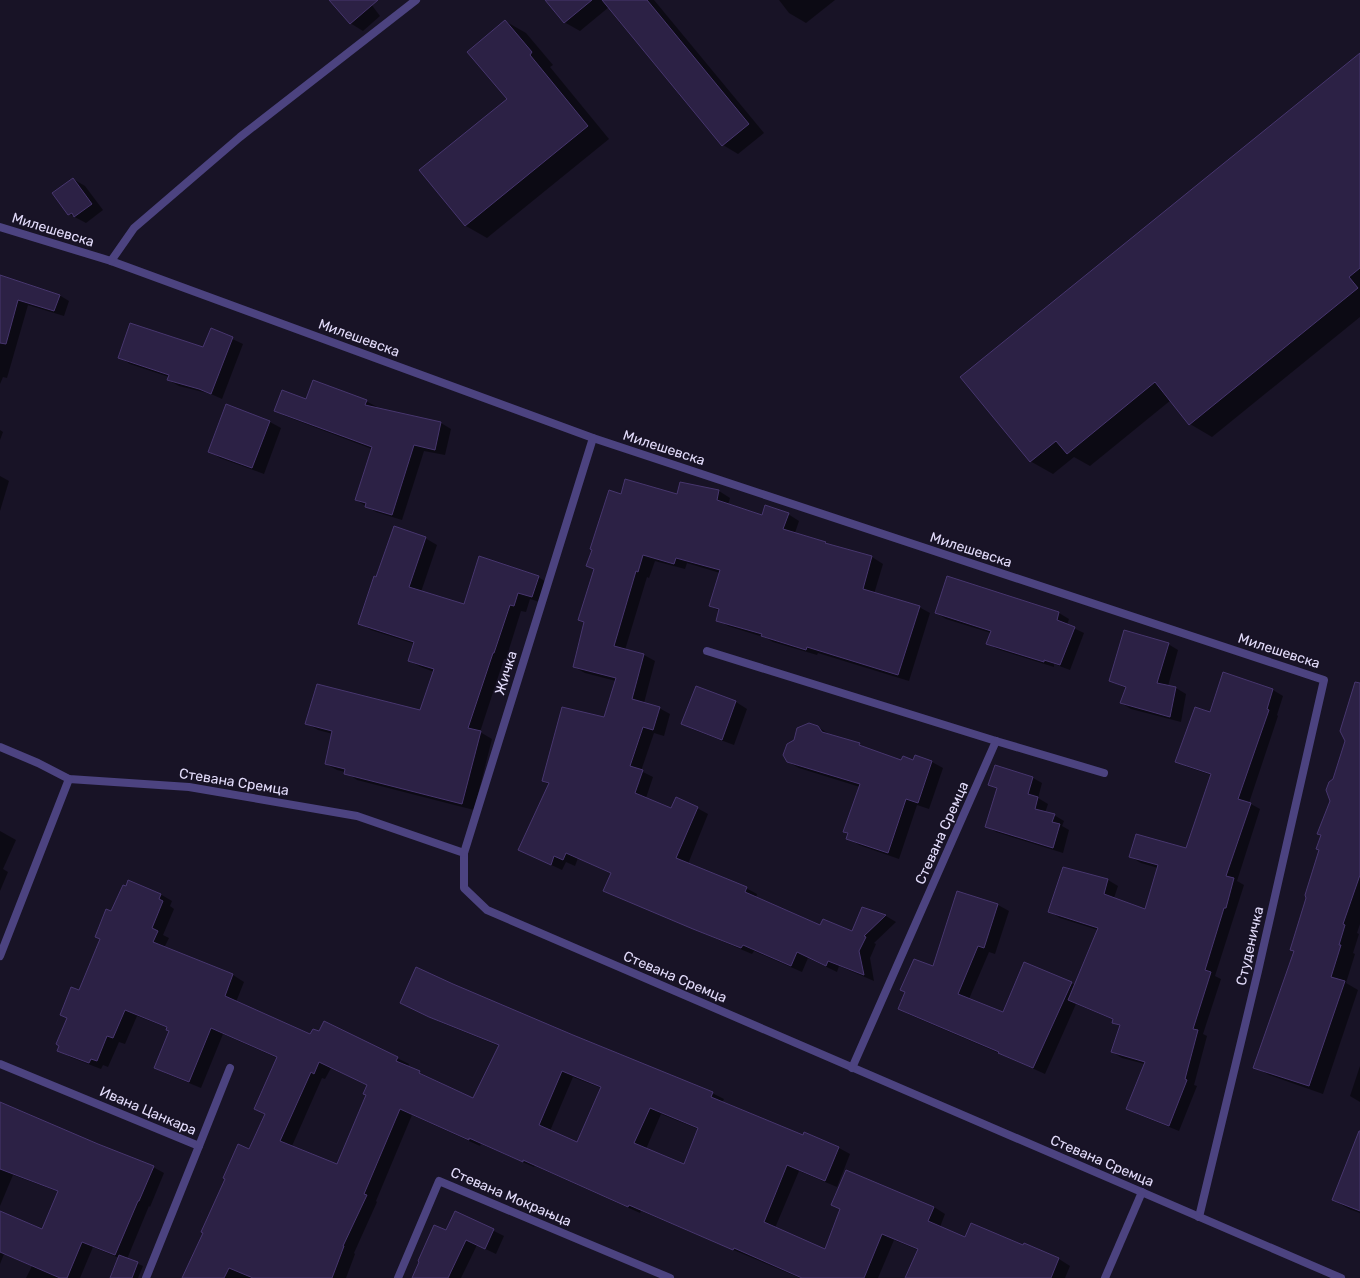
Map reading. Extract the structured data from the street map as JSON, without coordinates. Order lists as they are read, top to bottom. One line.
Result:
{"streets":{"street":["Милешевска","Жичка","Стевана Сремца","Студеничка","Ивана Цанкара","Стевана Мокрањца"]},"crossings":[["Милешевска","Жичка"],["Милешевска","Студеничка"],["Жичка","Стевана Сремца"],["Стевана Сремца","Студеничка"]]}
